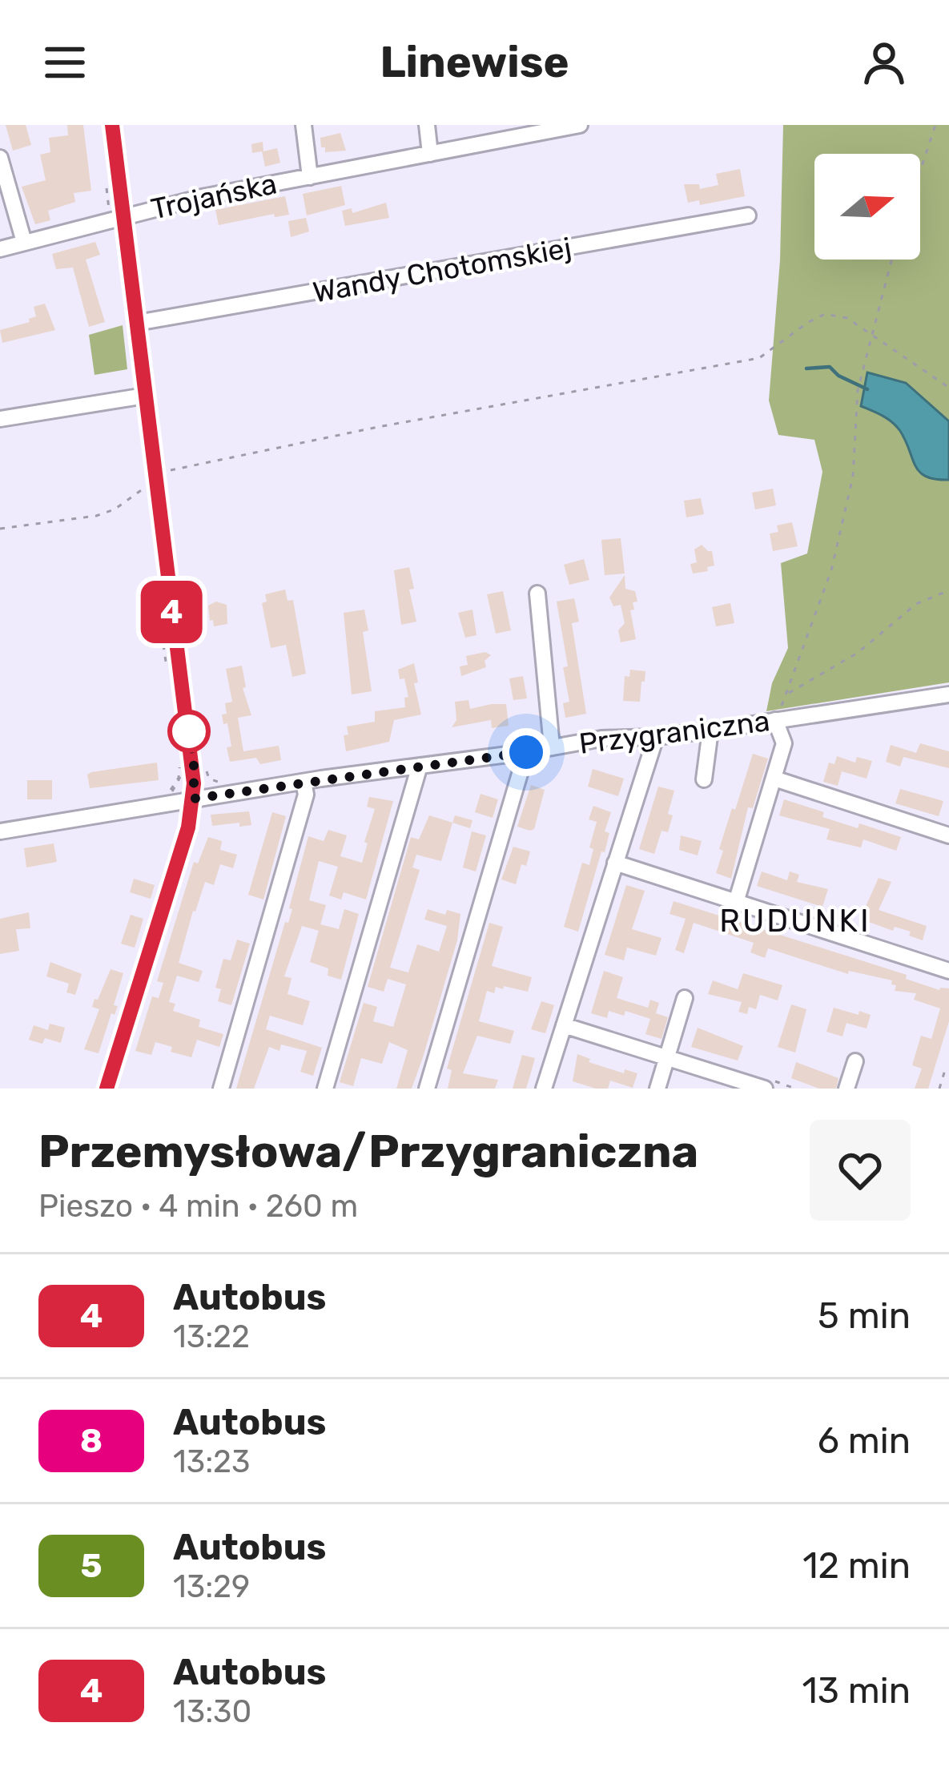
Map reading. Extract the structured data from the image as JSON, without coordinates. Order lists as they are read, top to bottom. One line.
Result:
{"streets":{"street":["Trojańska","Wandy Chotomskiej","Przygraniczna"]},"districts":["RUDUNKI"],"lines":["bus line 4"],"north":"right","page":{"header":"Linewise","on_map":"4","heading":["Przemysłowa/Przygraniczna","Pieszo · 4 min · 260 m"],"list":[{"mark":"4","name":"Autobus","note":"13:22","value":"5 min"},{"mark":"8","name":"Autobus","note":"13:23","value":"6 min"},{"mark":"5","name":"Autobus","note":"13:29","value":"12 min"},{"mark":"4","name":"Autobus","note":"13:30","value":"13 min"}]}}
